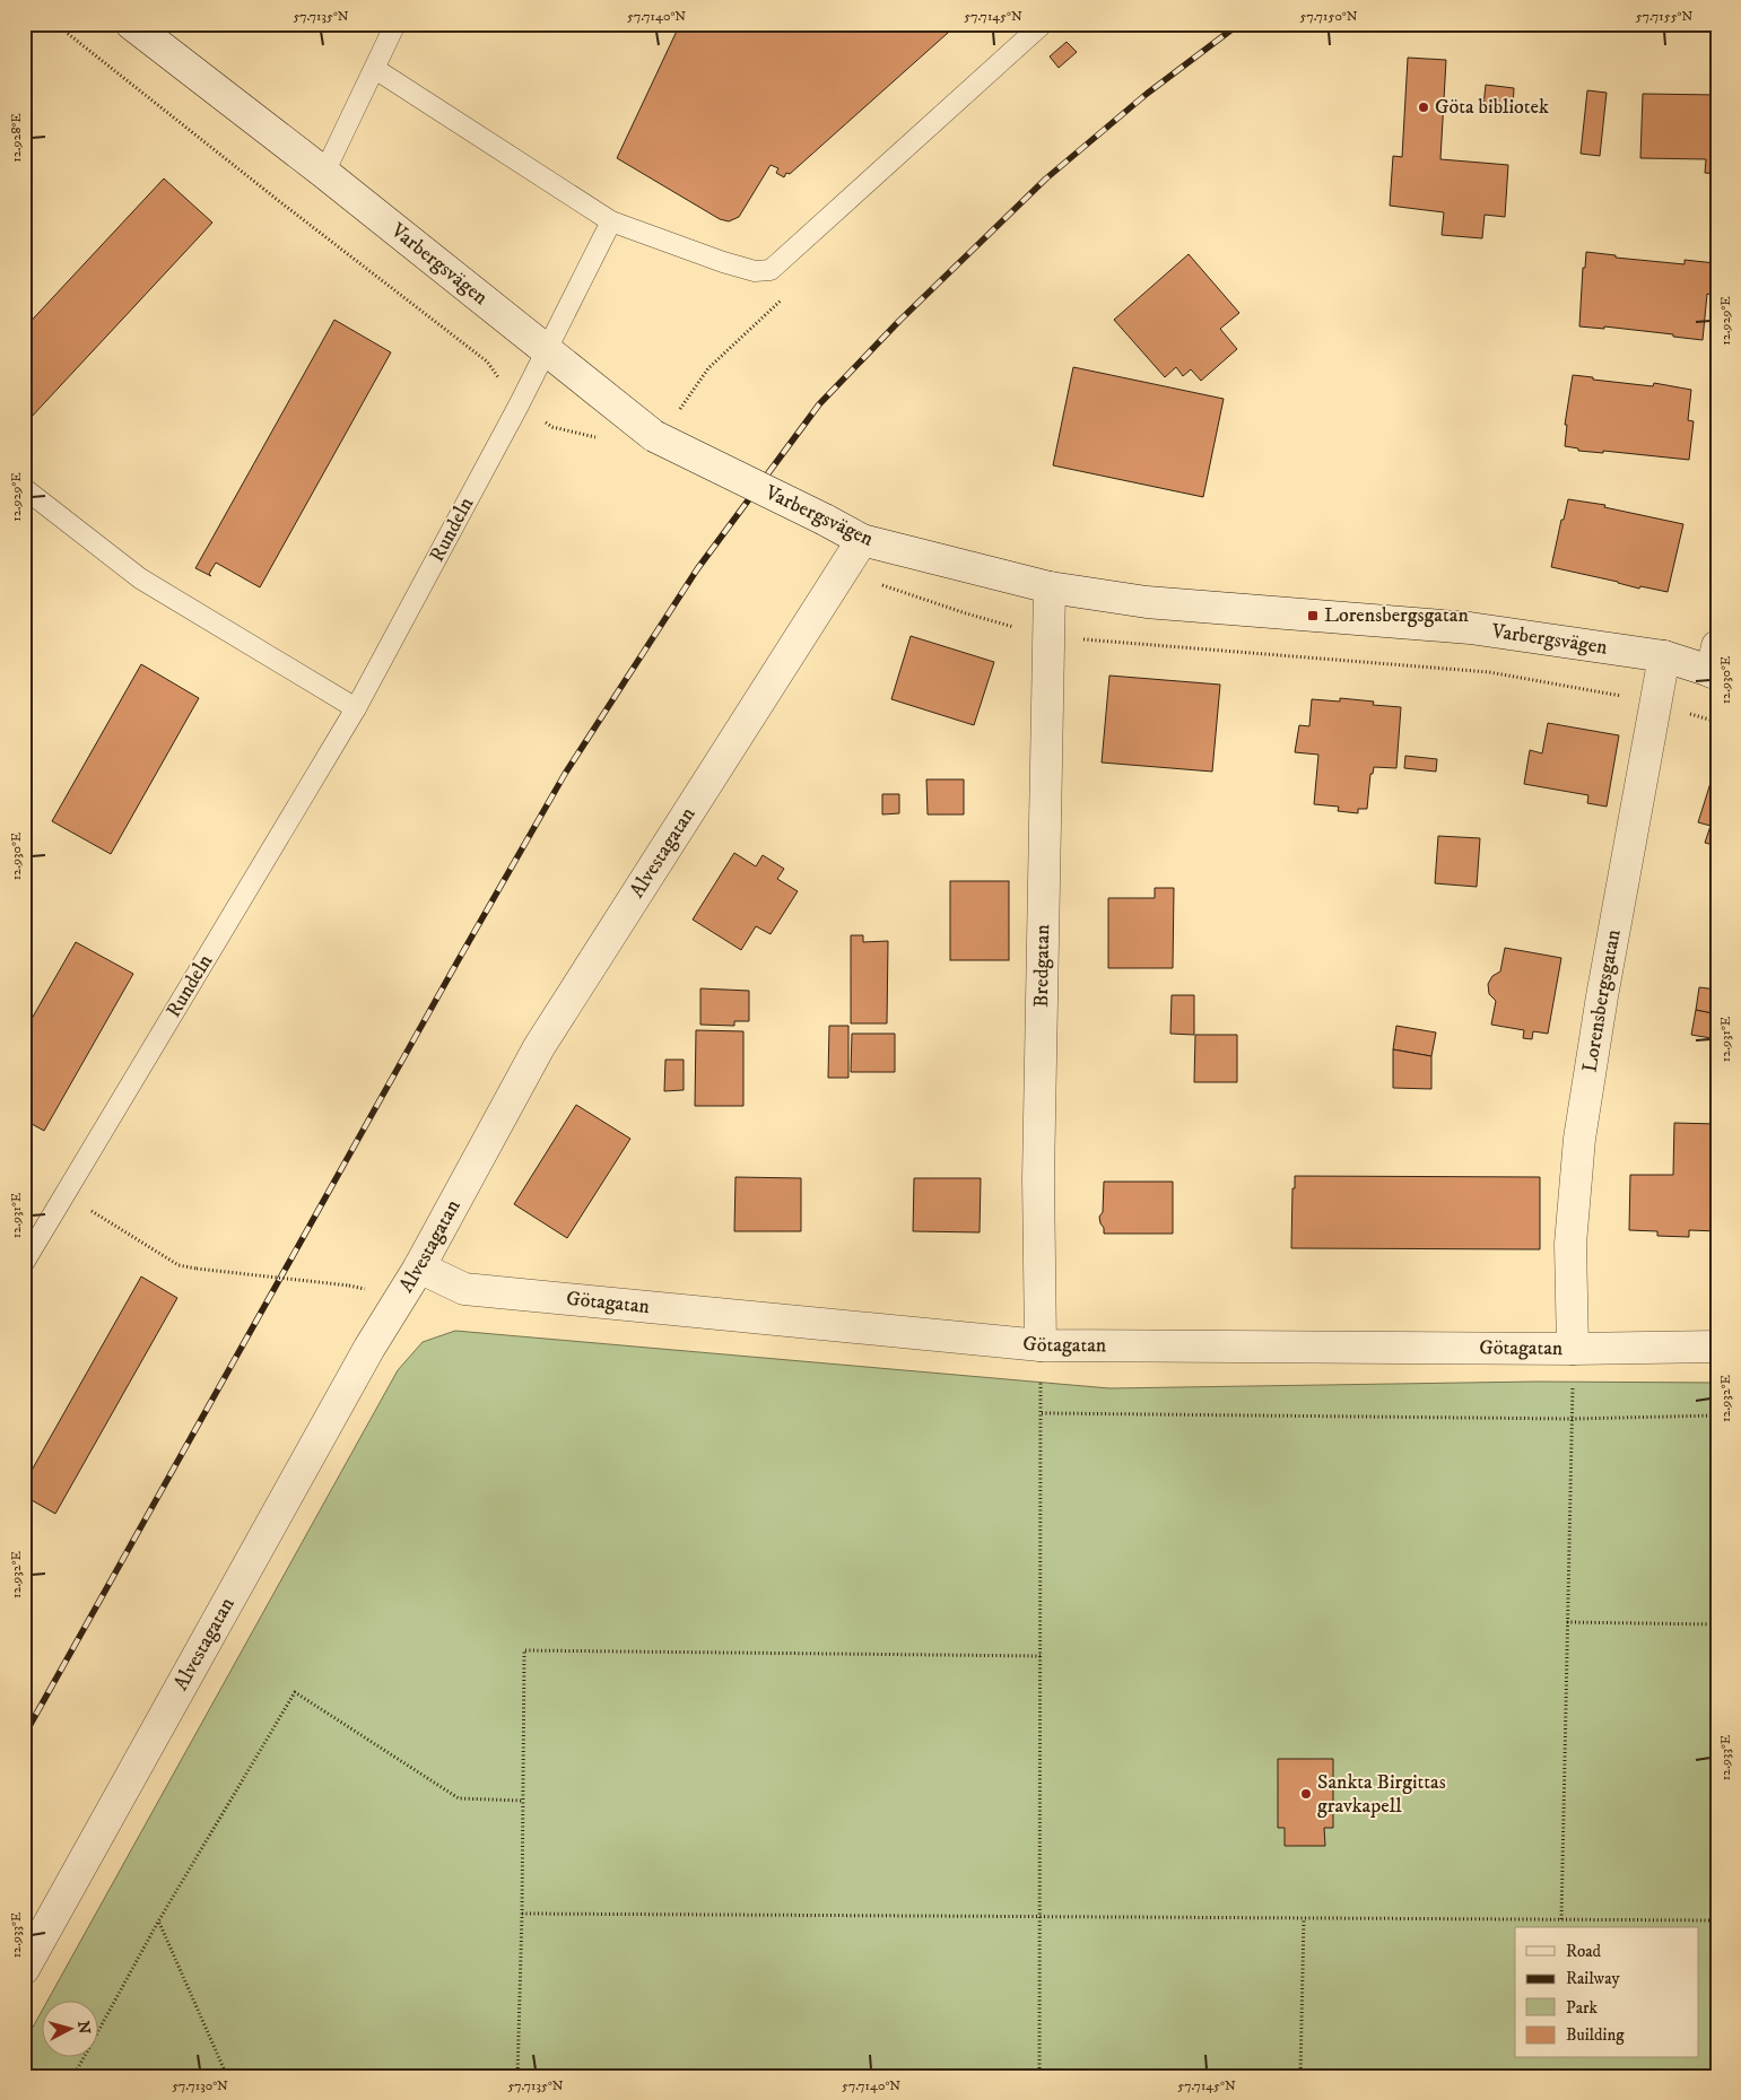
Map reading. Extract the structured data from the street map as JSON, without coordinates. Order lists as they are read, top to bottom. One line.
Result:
{"streets":{"street":["Varbergsvägen","Alvestagatan","Bredgatan","Lorensbergsgatan","Götagatan"],"lane":["Rundeln"]},"crossings":[["Varbergsvägen","Rundeln"],["Varbergsvägen","Alvestagatan"],["Varbergsvägen","Bredgatan"],["Varbergsvägen","Lorensbergsgatan"],["Alvestagatan","Götagatan"],["Bredgatan","Götagatan"],["Lorensbergsgatan","Götagatan"]],"places":{"other":["Göta bibliotek","Sankta Birgittas gravkapell"],"transit":["Lorensbergsgatan"]},"legend":["Road","Railway","Park","Building"],"north":"right","coordinates":["57.7135°N","57.7140°N","57.7145°N","57.7150°N","57.7155°N","12.928°E","12.929°E","12.930°E","12.931°E","12.932°E","12.933°E","57.7130°N"]}
